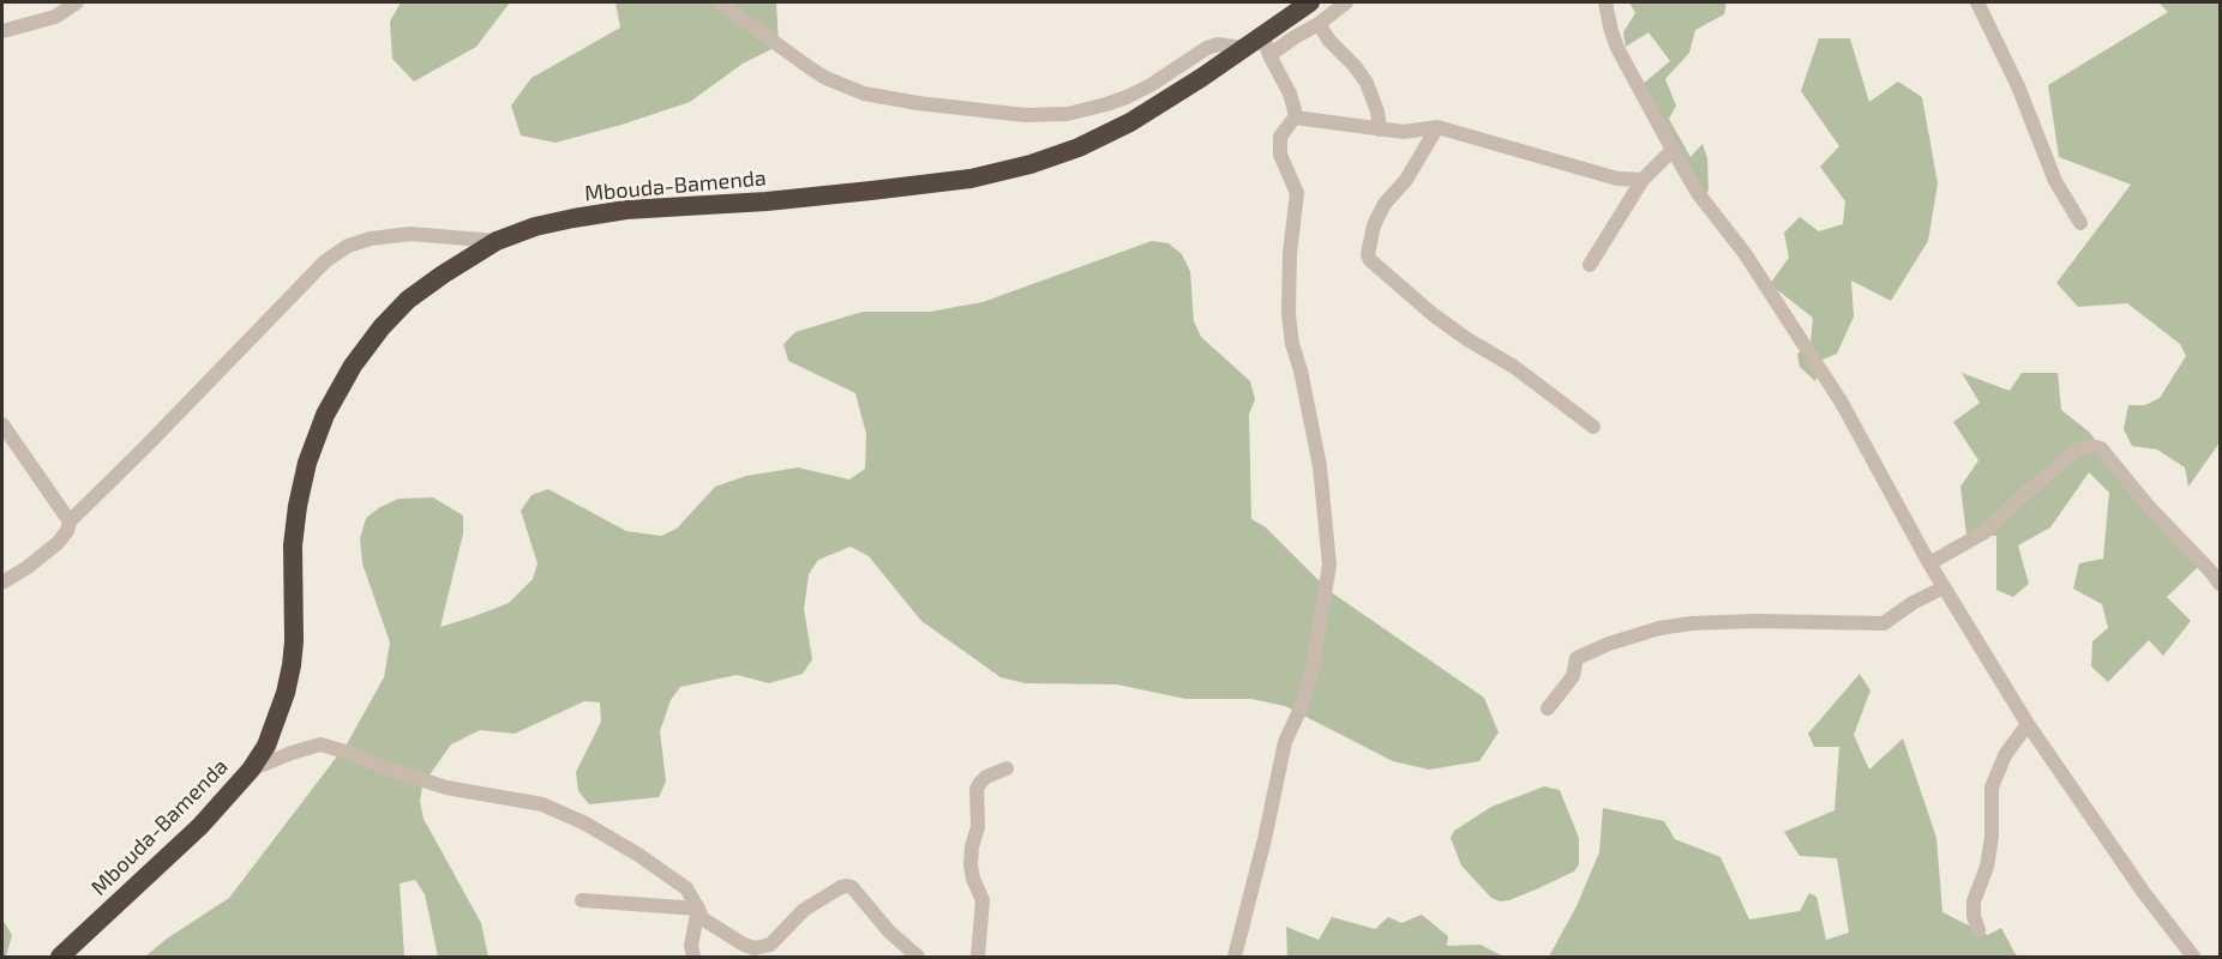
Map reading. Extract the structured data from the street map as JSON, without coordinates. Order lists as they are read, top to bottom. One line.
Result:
{"streets":{"highway":["Mbouda-Bamenda"]}}
